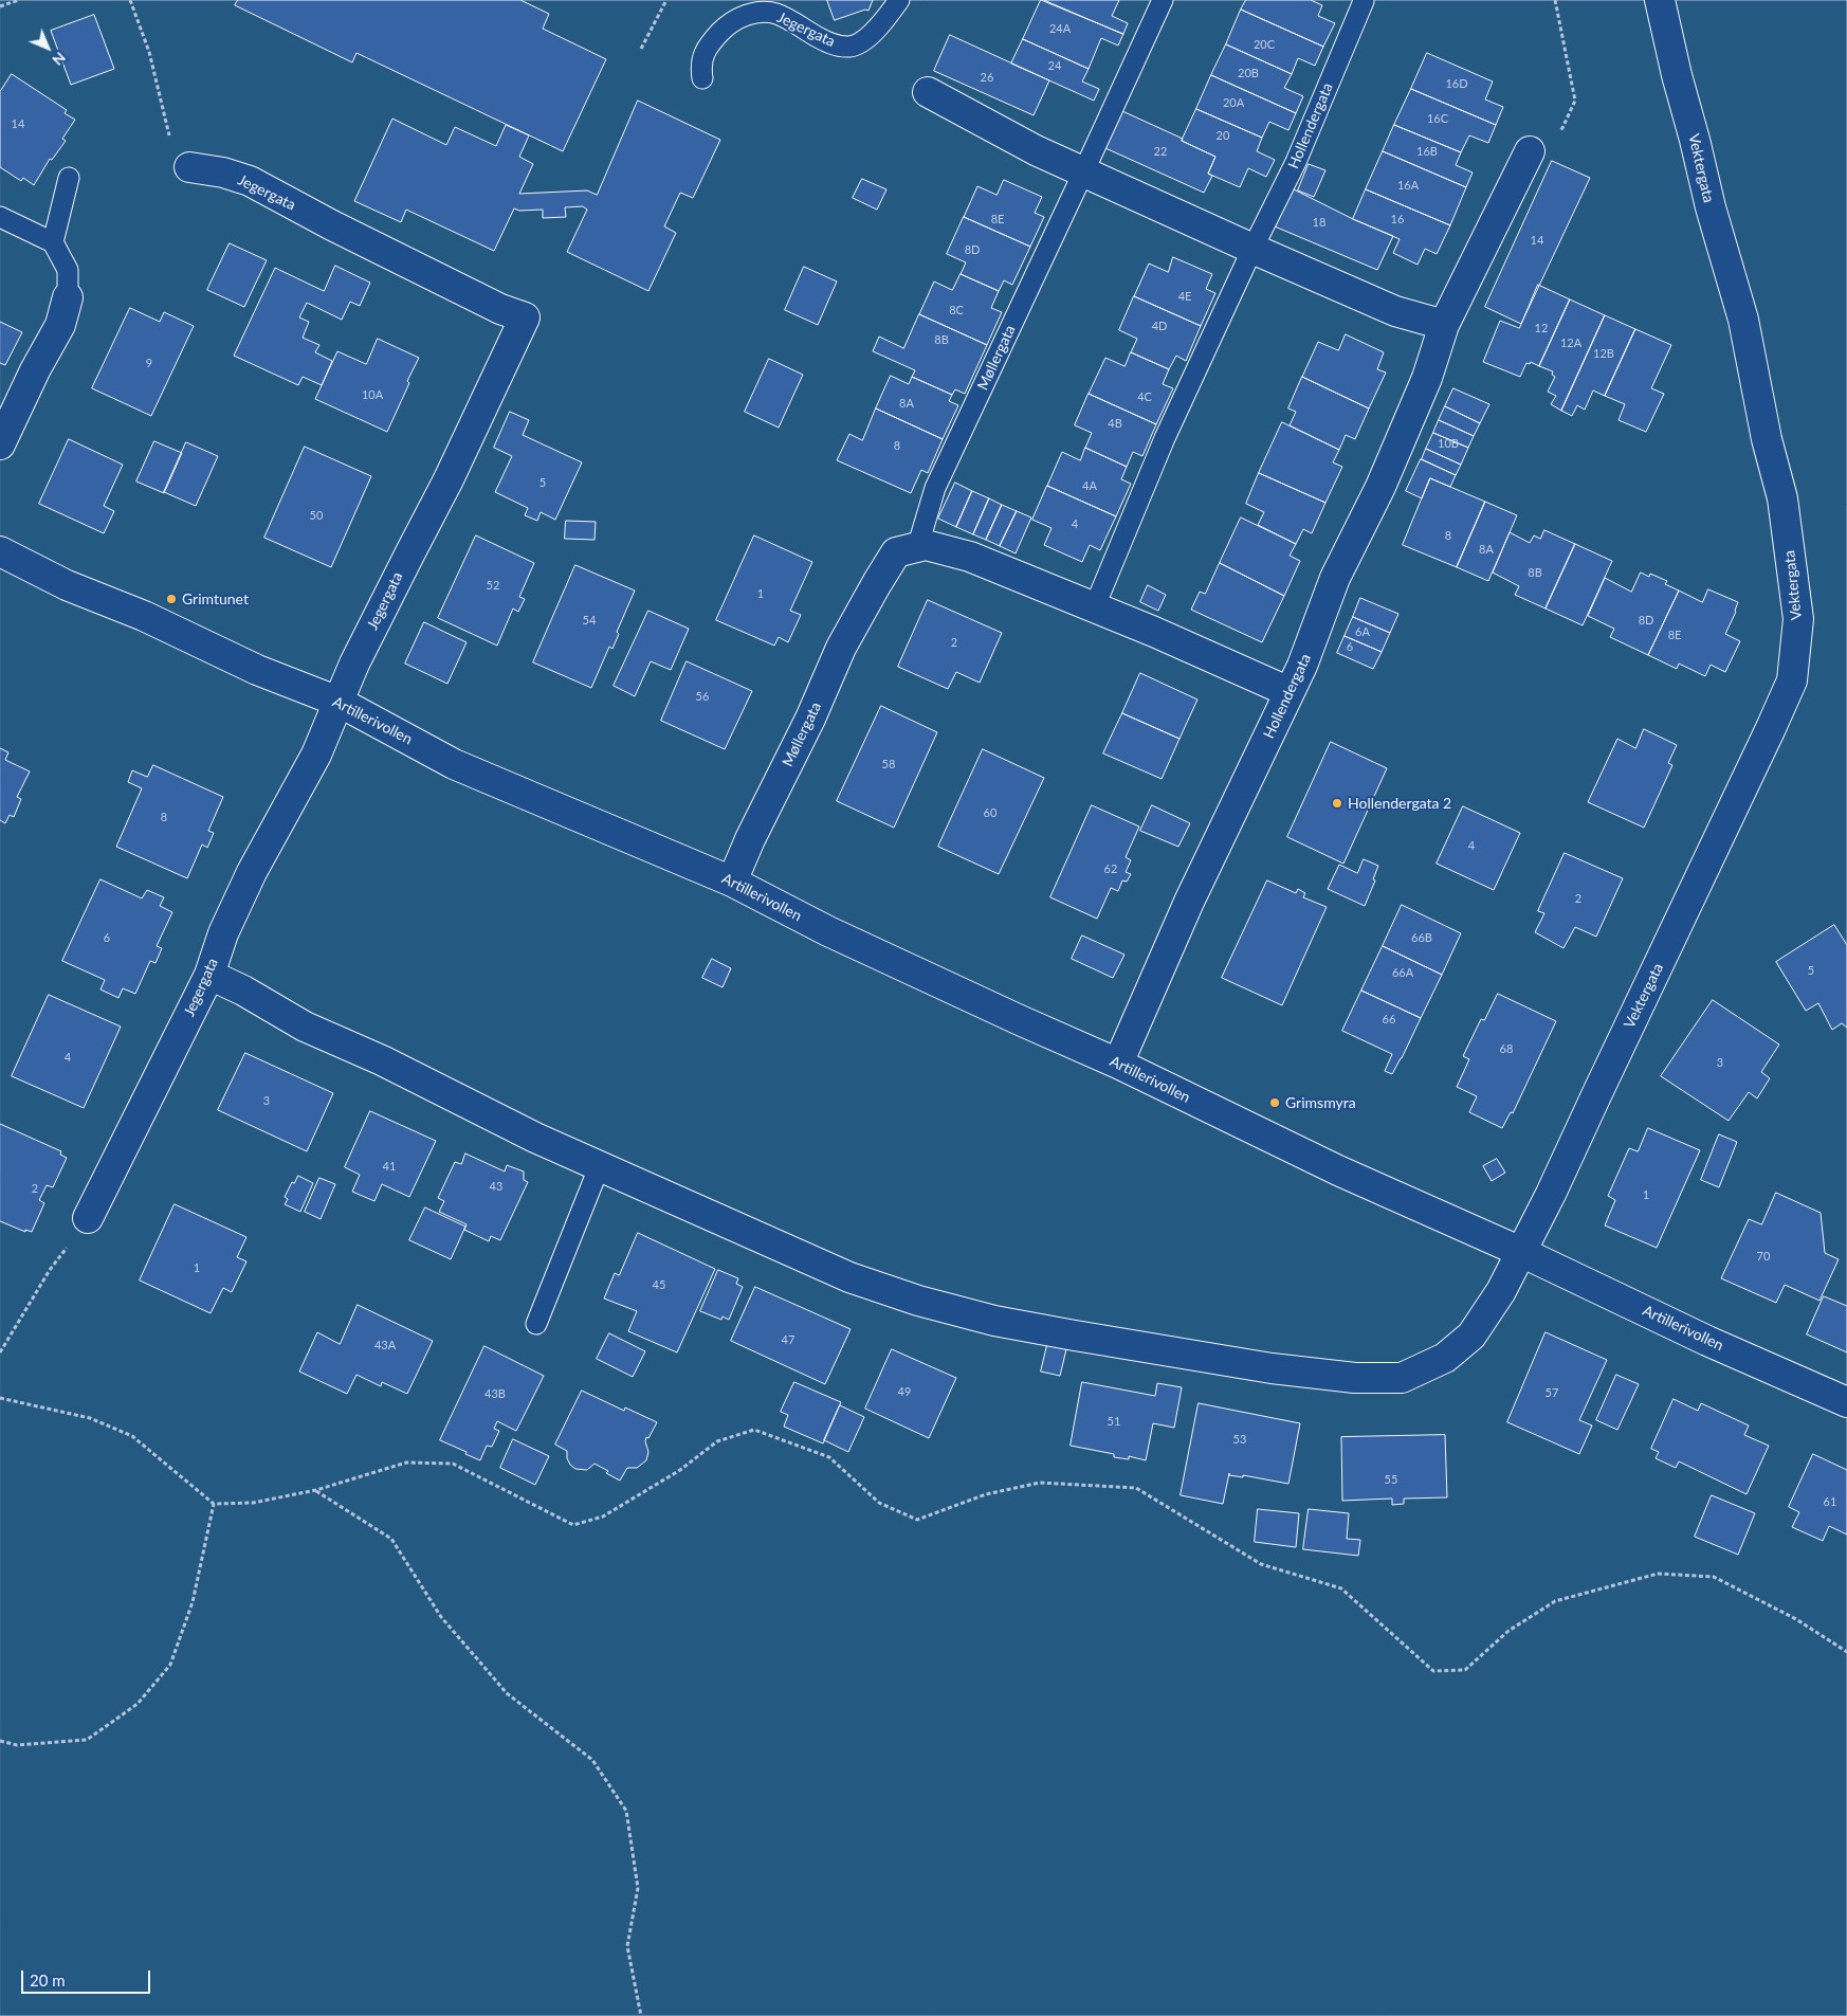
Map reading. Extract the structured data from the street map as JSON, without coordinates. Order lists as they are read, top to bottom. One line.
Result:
{"streets":{"street":["Jegergata","Hollendergata","Vektergata","Møllergata","Artillerivollen"]},"crossings":[["Jegergata","Artillerivollen"],["Hollendergata","Møllergata"],["Hollendergata","Artillerivollen"],["Vektergata","Artillerivollen"],["Møllergata","Artillerivollen"]],"places":["Grimtunet","Hollendergata 2","Grimsmyra"],"house_numbers":["24A","20C","24","20B","26","16D","20A","16C","14","20","22","16B","16A","8E","16","18","14","8D","4E","8C","4D","12","8B","12A","12B","9","10A","4C","8A","4B","10B","8","5","4A","50","4","8","8A","8B","52","1","54","8D","6A","8E","2","6","56","58","60","8","4","62","2","6","66B","5","66A","66","68","4","3","3","41","43","2","1","70","1","45","47","43A","49","57","43B","51","53","55","61"],"scale_bar":"20 m","north":"bottom right"}
